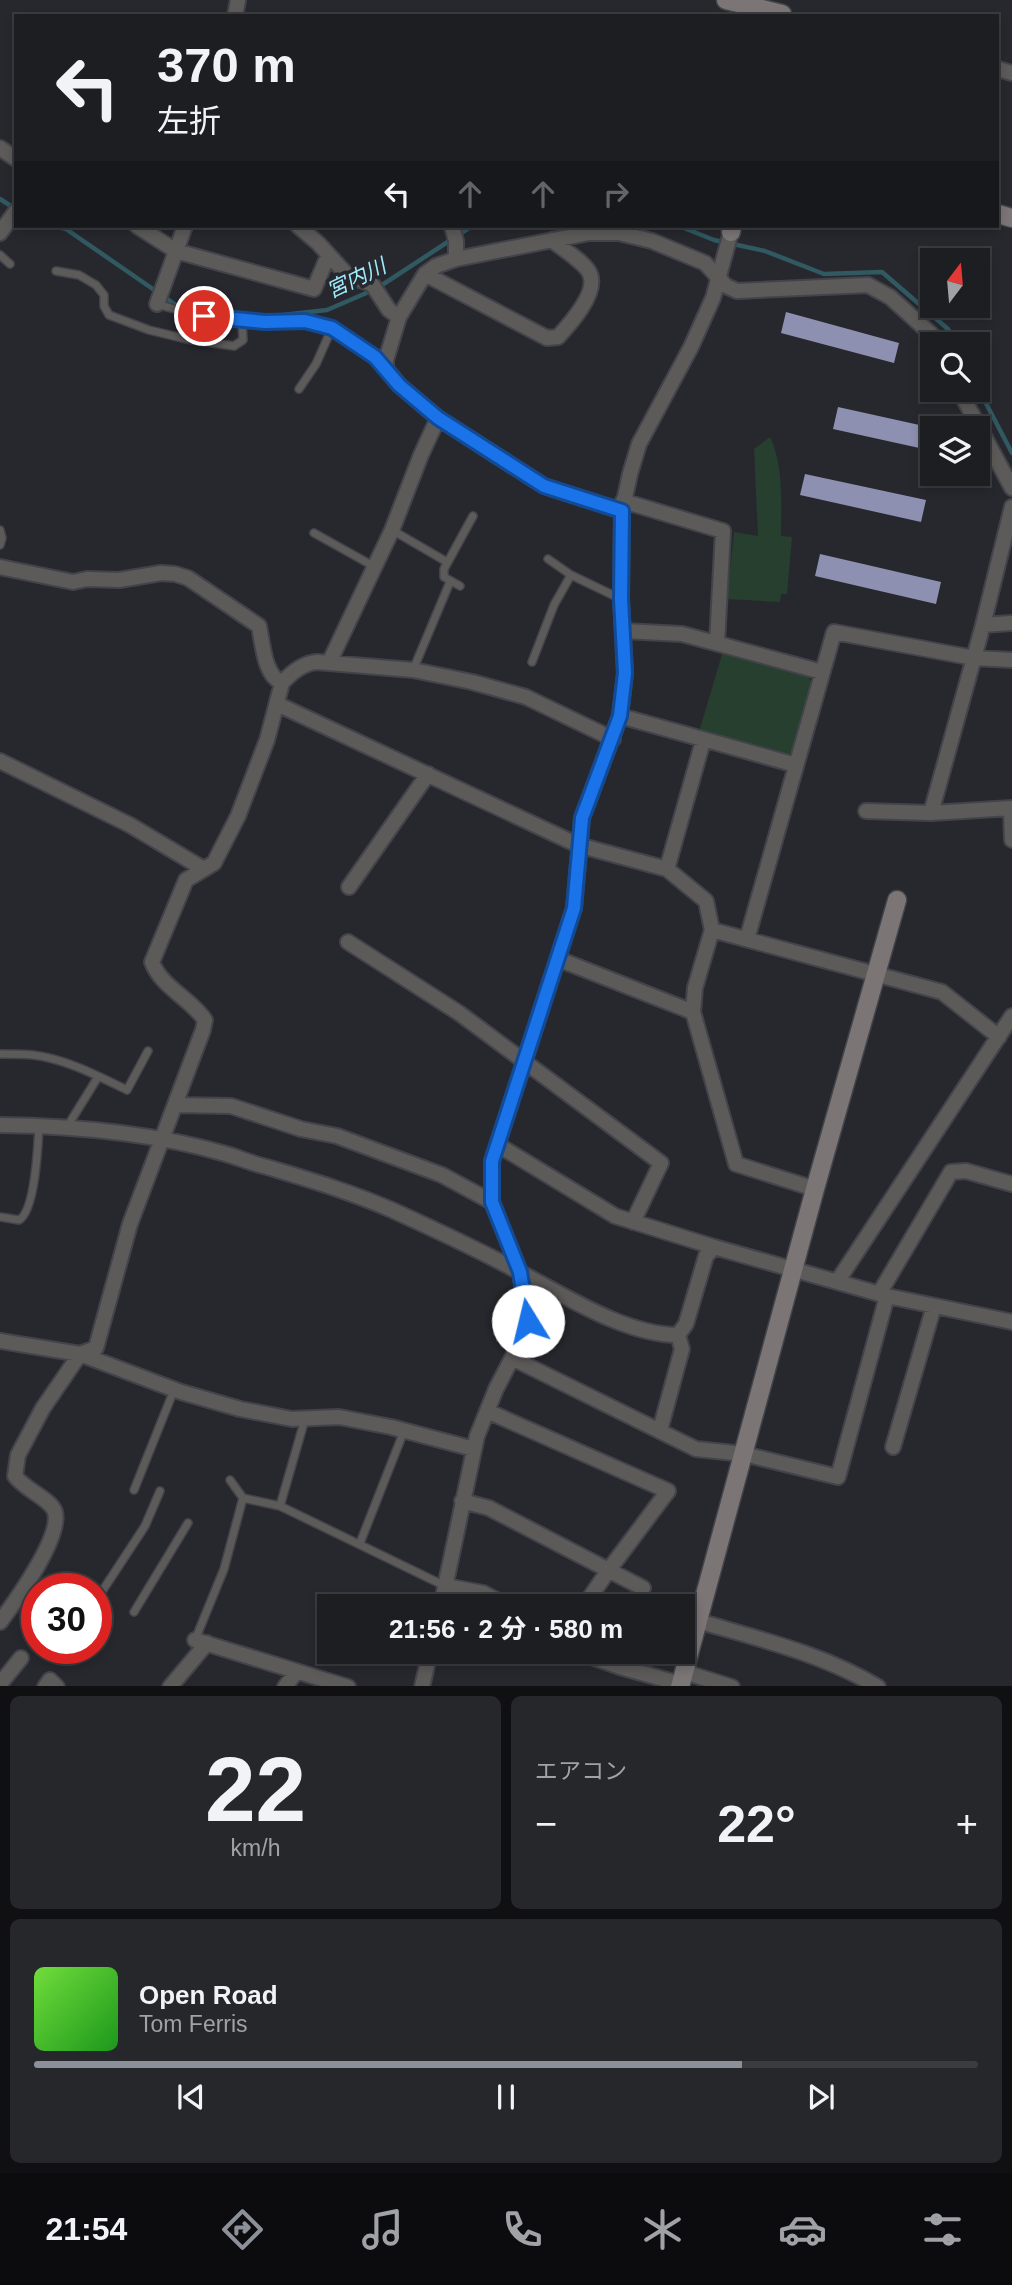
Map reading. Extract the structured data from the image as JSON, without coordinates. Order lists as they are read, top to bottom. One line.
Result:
{"water":["宮内川"],"north":"top","page":{"turn":["370 m","左折"],"limit":"30","trip":"21:56 · 2 分 · 580 m","tile":[["22","km/h"],"エアコン"],"heat":["−","22°","+"],"song":["Open Road","Tom Ferris"],"tabs":"21:54"}}
